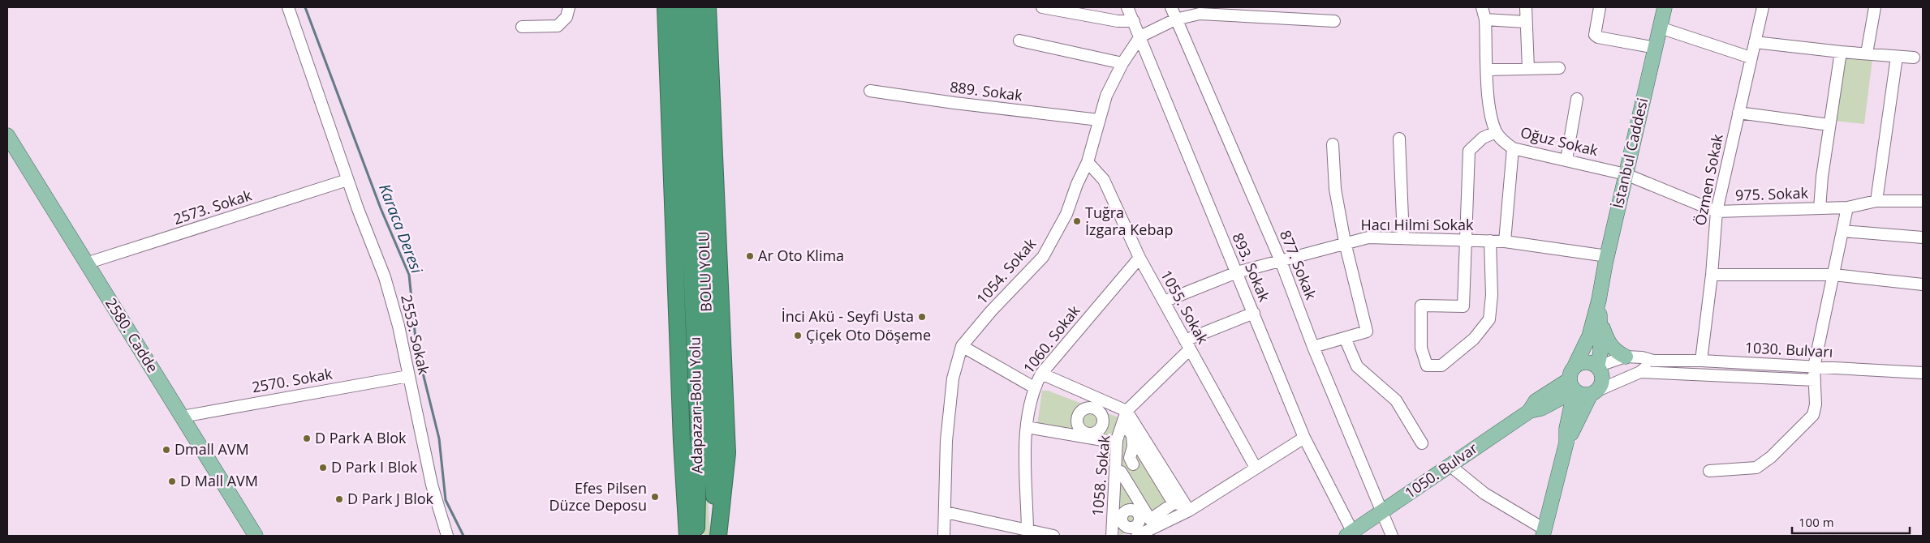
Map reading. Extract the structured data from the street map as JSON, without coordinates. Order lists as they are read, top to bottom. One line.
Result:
{"streets":{"highway":["BOLU YOLU","Adapazarı-Bolu Yolu"],"main road":["İstanbul Caddesi","2580. Cadde","1050. Bulvar"],"street":["889. Sokak","Oğuz Sokak","Özmen Sokak","975. Sokak","2573. Sokak","Hacı Hilmi Sokak","877. Sokak","893. Sokak","1054. Sokak","1055. Sokak","2553. Sokak","1060. Sokak","1030. Bulvarı","2570. Sokak","1058. Sokak"]},"crossings":[["889. Sokak","1054. Sokak"],["Oğuz Sokak","İstanbul Caddesi"],["Oğuz Sokak","975. Sokak"],["İstanbul Caddesi","975. Sokak"],["İstanbul Caddesi","Hacı Hilmi Sokak"],["İstanbul Caddesi","1030. Bulvarı"],["İstanbul Caddesi","1050. Bulvar"],["Özmen Sokak","975. Sokak"],["Özmen Sokak","1030. Bulvarı"],["2573. Sokak","2553. Sokak"],["2573. Sokak","2580. Cadde"],["Hacı Hilmi Sokak","877. Sokak"],["Hacı Hilmi Sokak","893. Sokak"],["Hacı Hilmi Sokak","1055. Sokak"],["877. Sokak","1050. Bulvar"],["893. Sokak","1054. Sokak"],["893. Sokak","1050. Bulvar"],["1054. Sokak","1055. Sokak"],["1055. Sokak","1060. Sokak"],["1055. Sokak","1058. Sokak"],["2553. Sokak","2570. Sokak"],["2580. Cadde","2570. Sokak"],["1030. Bulvarı","1050. Bulvar"]],"water":["Karaca Deresi"],"places":["Tuğra İzgara Kebap","Ar Oto Klima","İnci Akü - Seyfi Usta","Çiçek Oto Döşeme","D Park A Blok","Dmall AVM","D Park I Blok","D Mall AVM","Efes Pilsen Düzce Deposu","D Park J Blok"],"scale_bar":"100 m"}
